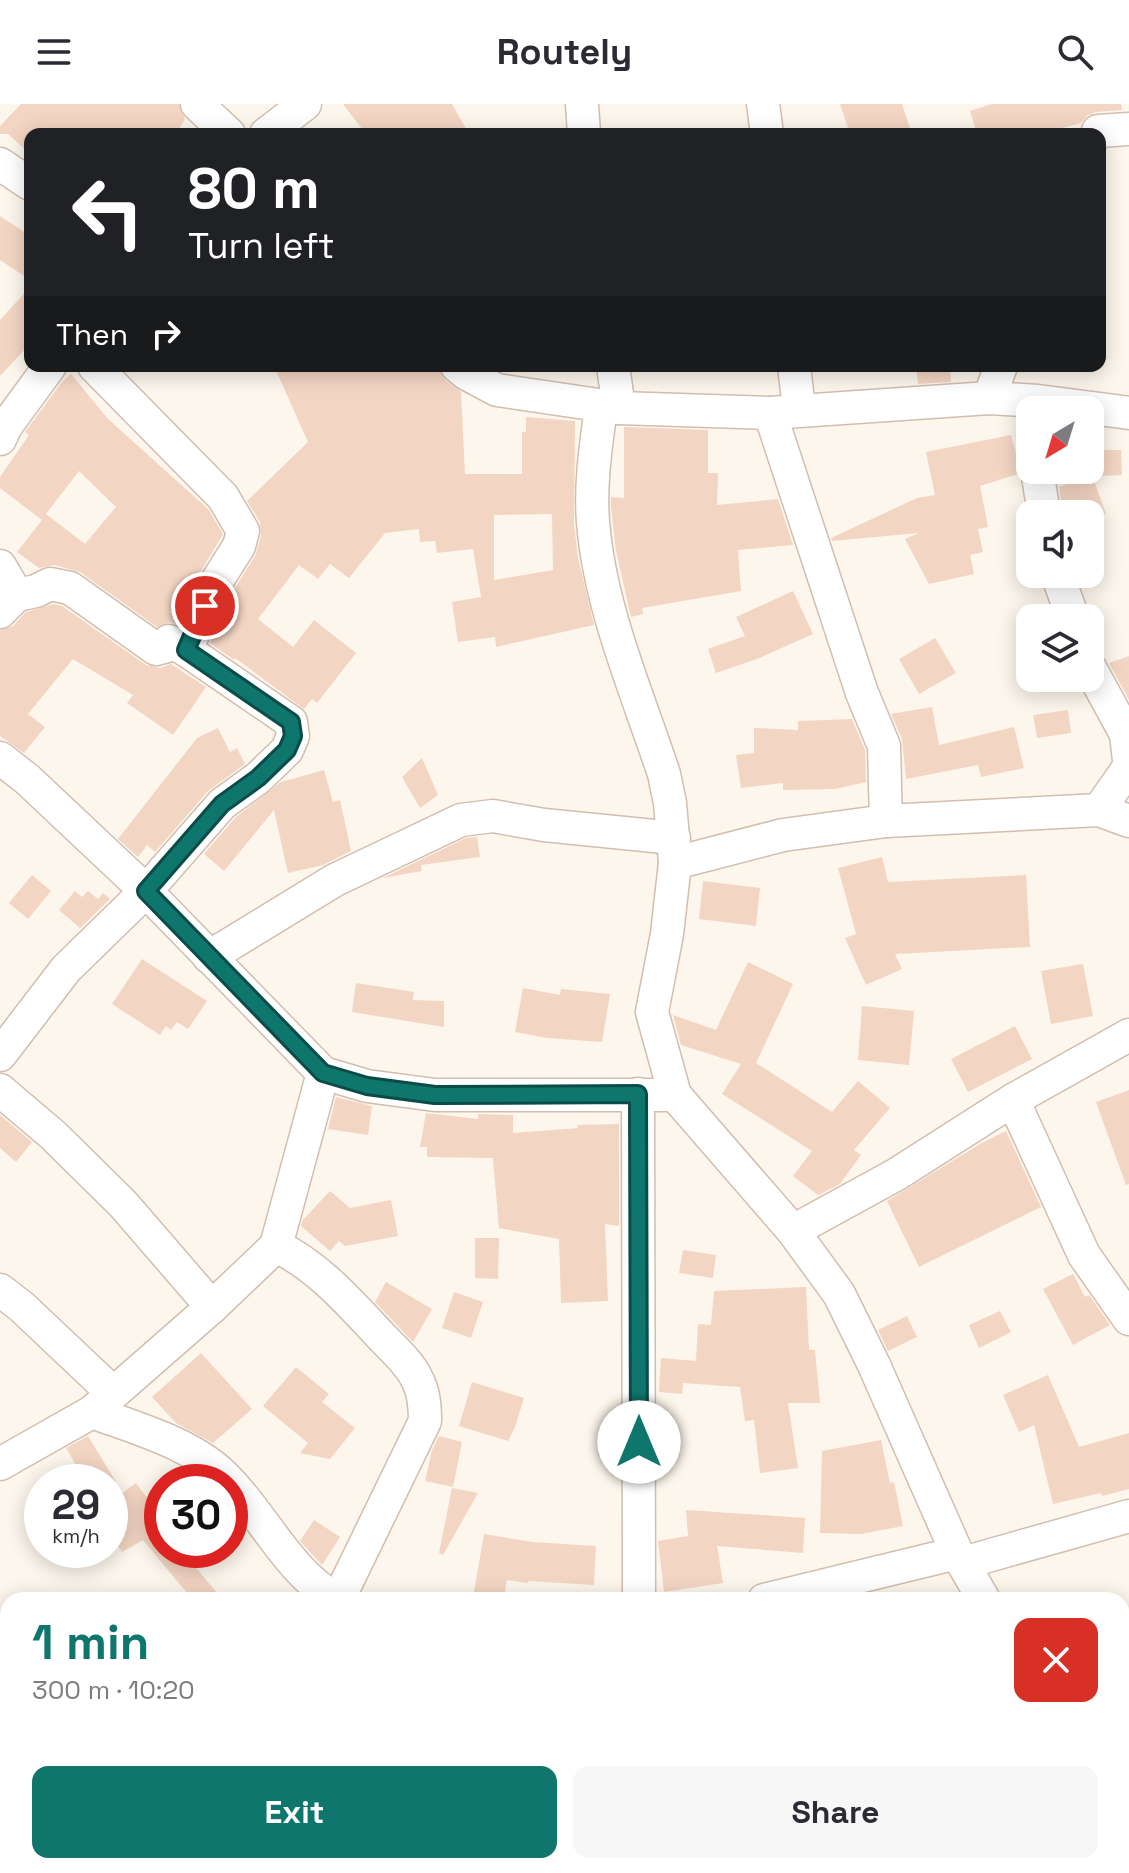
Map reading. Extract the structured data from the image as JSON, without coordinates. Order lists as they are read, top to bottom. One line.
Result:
{"north":"bottom left","page":{"header":"Routely","turn":["80 m","Turn left"],"then":"Then","speed":"29 km/h","limit":"30","heading":["1 min","300 m · 10:20"],"buttons":["Exit","Share"]}}
